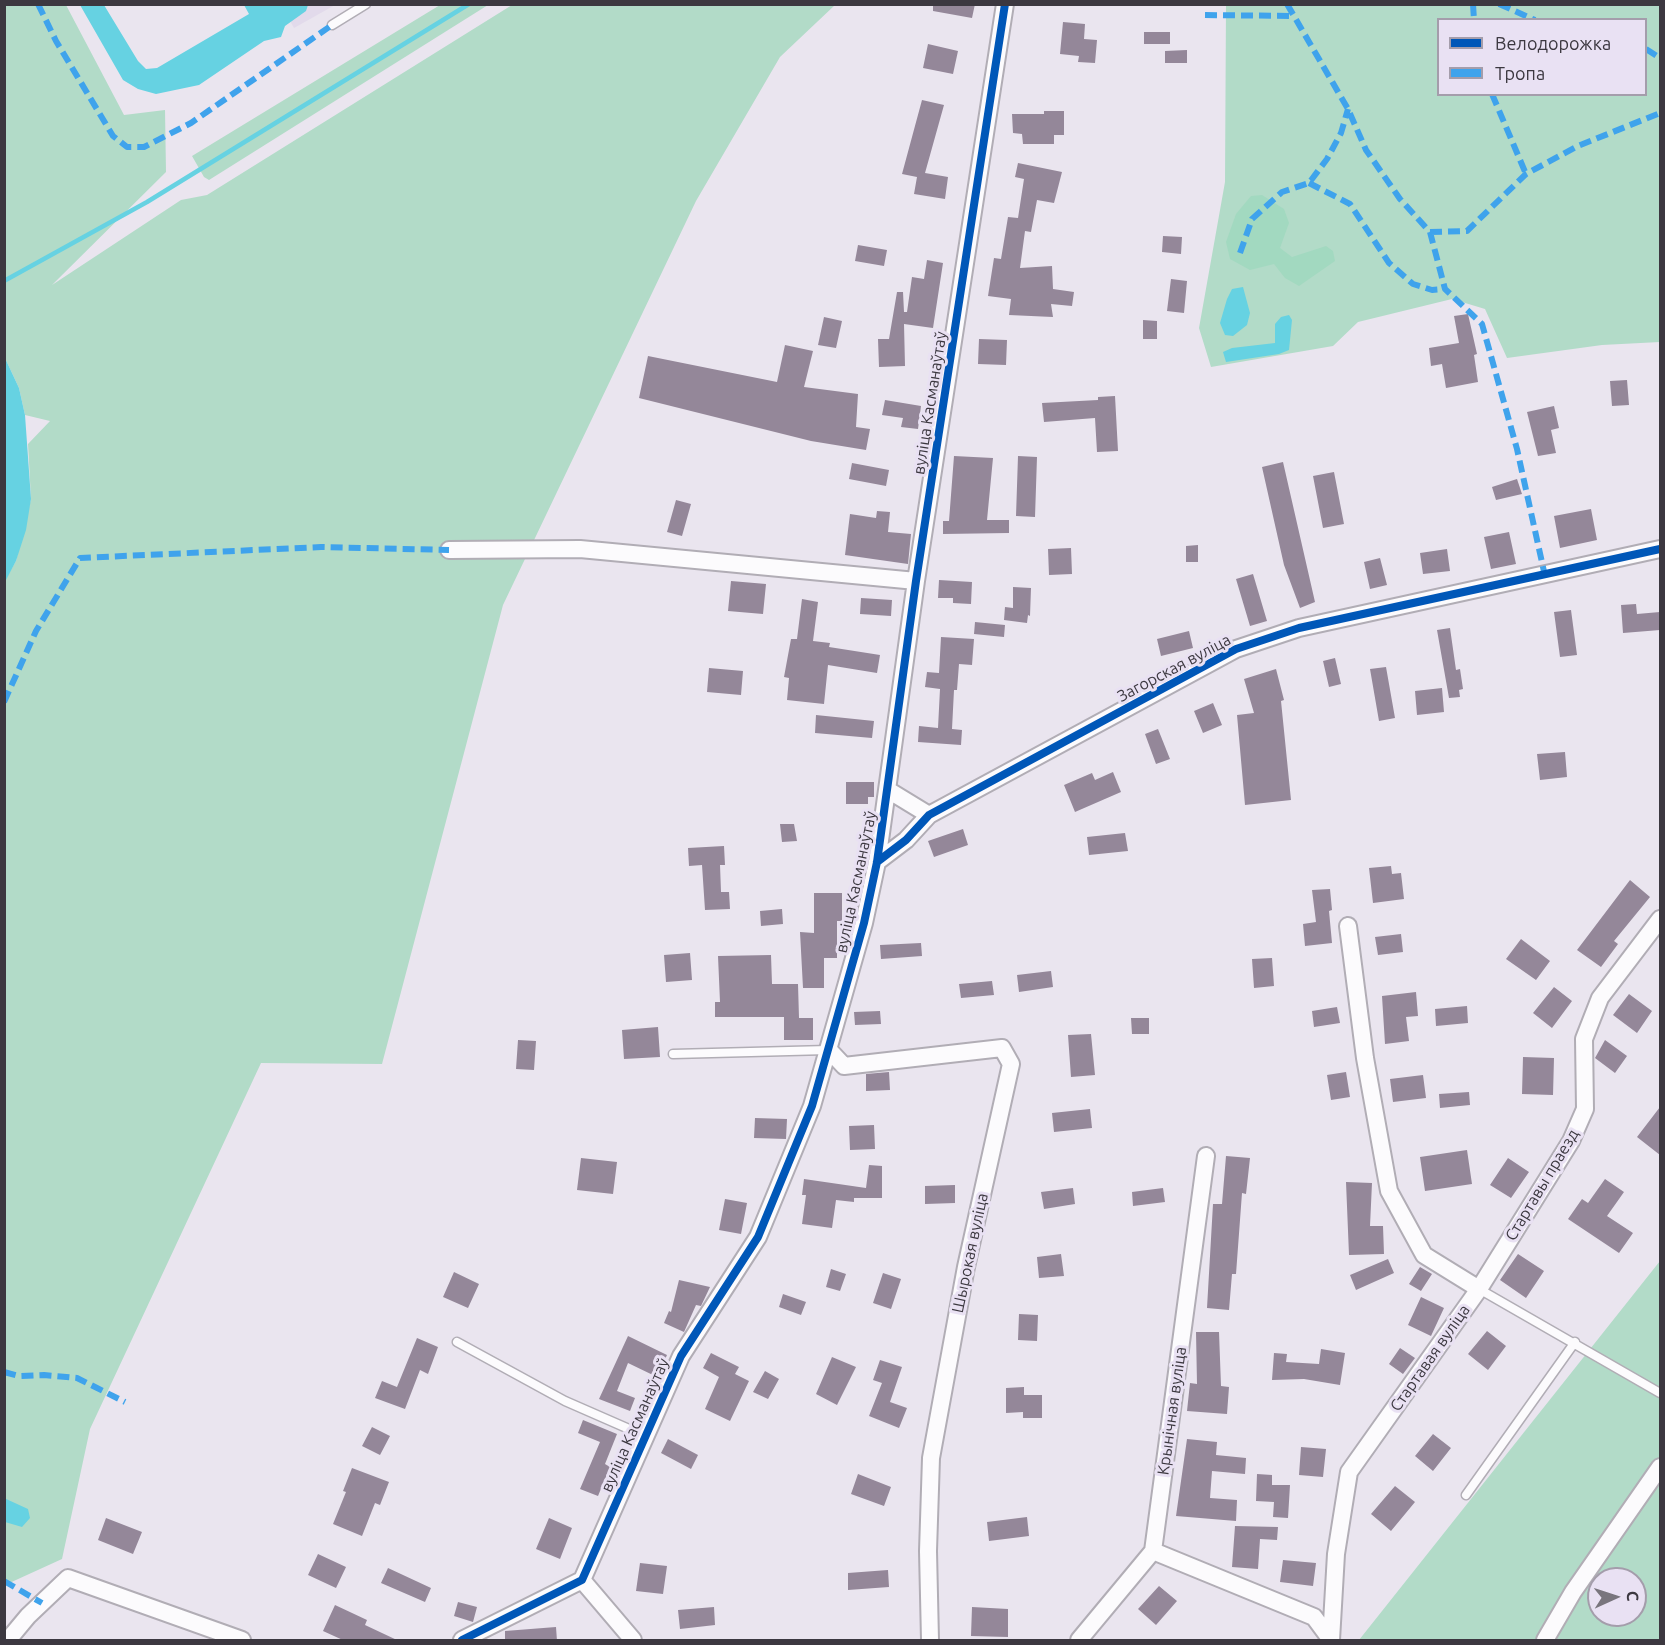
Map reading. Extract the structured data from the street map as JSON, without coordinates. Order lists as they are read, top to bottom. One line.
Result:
{"streets":{"street":["вуліца Касманаўтаў","Загорская вуліца","Стартавы праезд","Шырокая вуліца","Стартавая вуліца","Крынічная вуліца"]},"crossings":[["вуліца Касманаўтаў","Загорская вуліца"],["вуліца Касманаўтаў","Шырокая вуліца"],["Стартавы праезд","Стартавая вуліца"],["Стартавая вуліца","Крынічная вуліца"]],"legend":["Велодорожка","Тропа"],"north":"right"}
